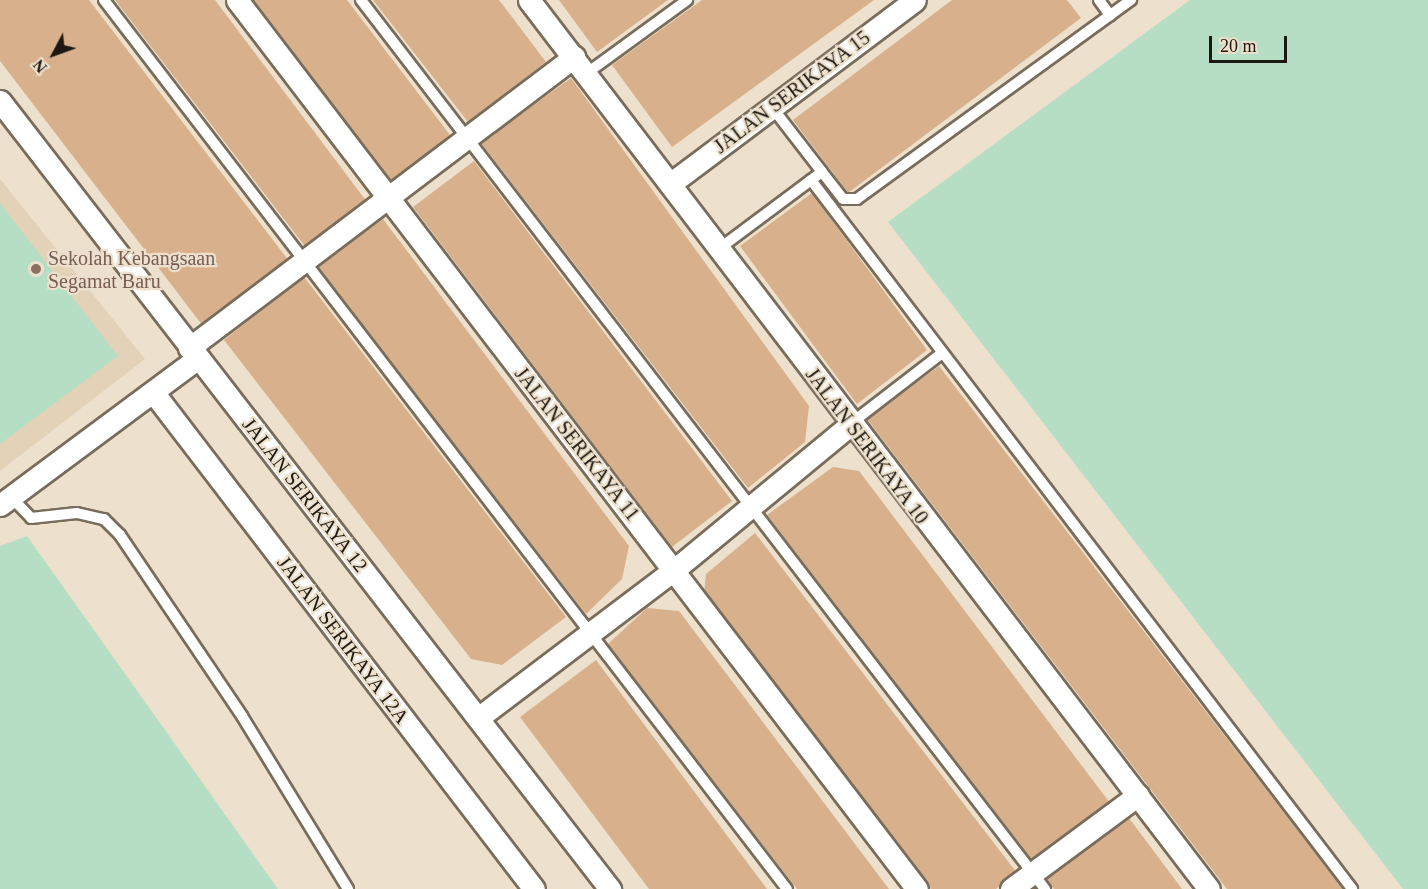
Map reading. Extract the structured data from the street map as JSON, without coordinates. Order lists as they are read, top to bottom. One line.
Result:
{"streets":{"street":["JALAN SERIKAYA 15","JALAN SERIKAYA 11","JALAN SERIKAYA 10","JALAN SERIKAYA 12","JALAN SERIKAYA 12A"]},"crossings":[["JALAN SERIKAYA 15","JALAN SERIKAYA 10"]],"places":["Sekolah Kebangsaan Segamat Baru"],"scale_bar":"20 m","north":"bottom left"}
